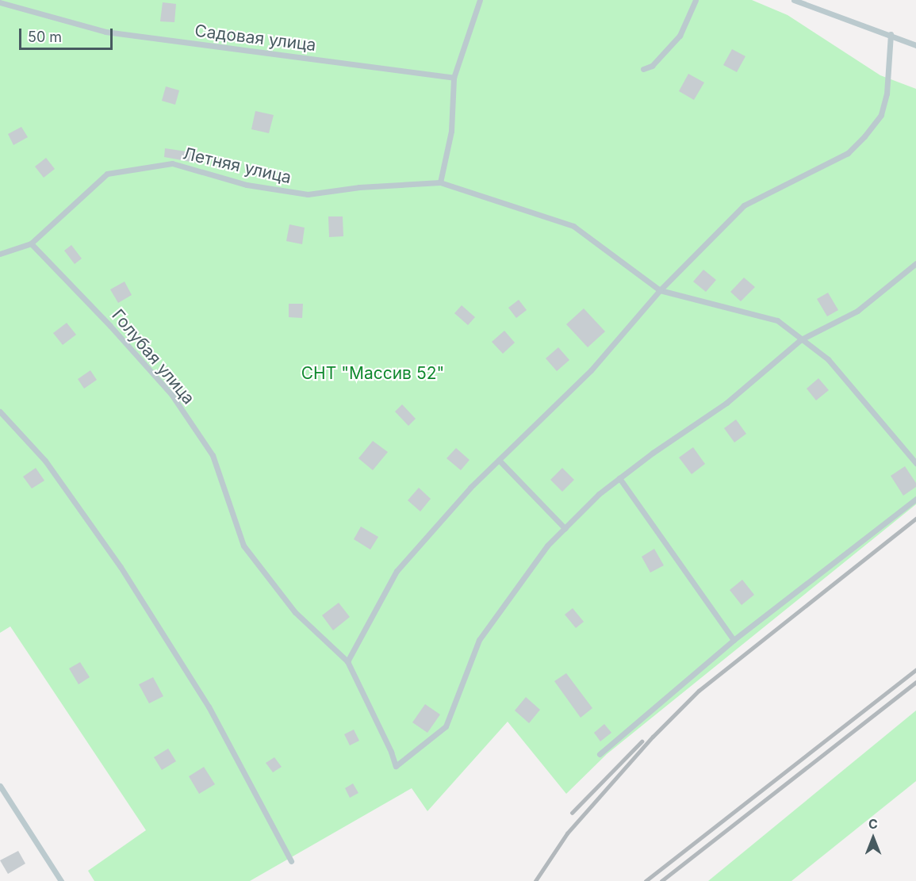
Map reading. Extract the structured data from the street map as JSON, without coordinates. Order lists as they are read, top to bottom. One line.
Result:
{"streets":{"lane":["Садовая улица","Летняя улица","Голубая улица"]},"crossings":[["Летняя улица","Голубая улица"]],"parks":["СНТ \"Массив 52\""],"scale_bar":"50 m","north":"top"}
